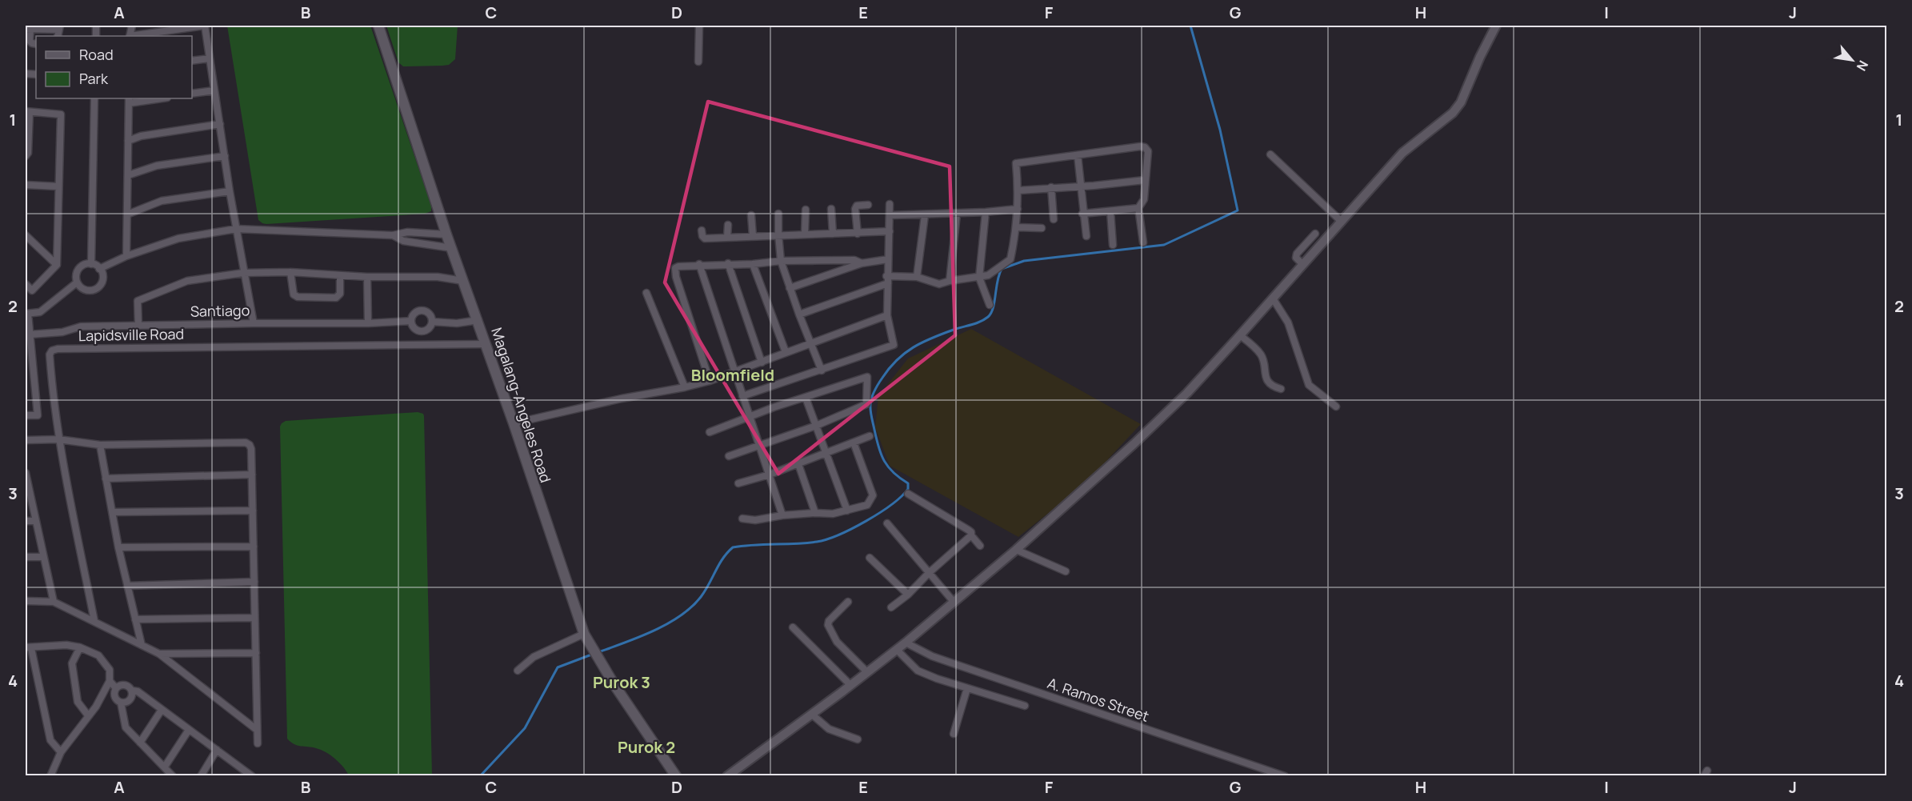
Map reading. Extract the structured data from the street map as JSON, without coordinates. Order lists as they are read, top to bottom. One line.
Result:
{"streets":{"main road":["Magalang-Angeles Road"],"street":["Santiago","Lapidsville Road","A. Ramos Street"]},"crossings":[["Santiago","Magalang-Angeles Road"],["Lapidsville Road","Magalang-Angeles Road"]],"districts":["Bloomfield","Purok 3","Purok 2"],"legend":["Road","Park"],"north":"bottom right","grid":{"columns":["A","B","C","D","E","F","G","H","I","J"],"rows":["1","2","3","4"]}}
